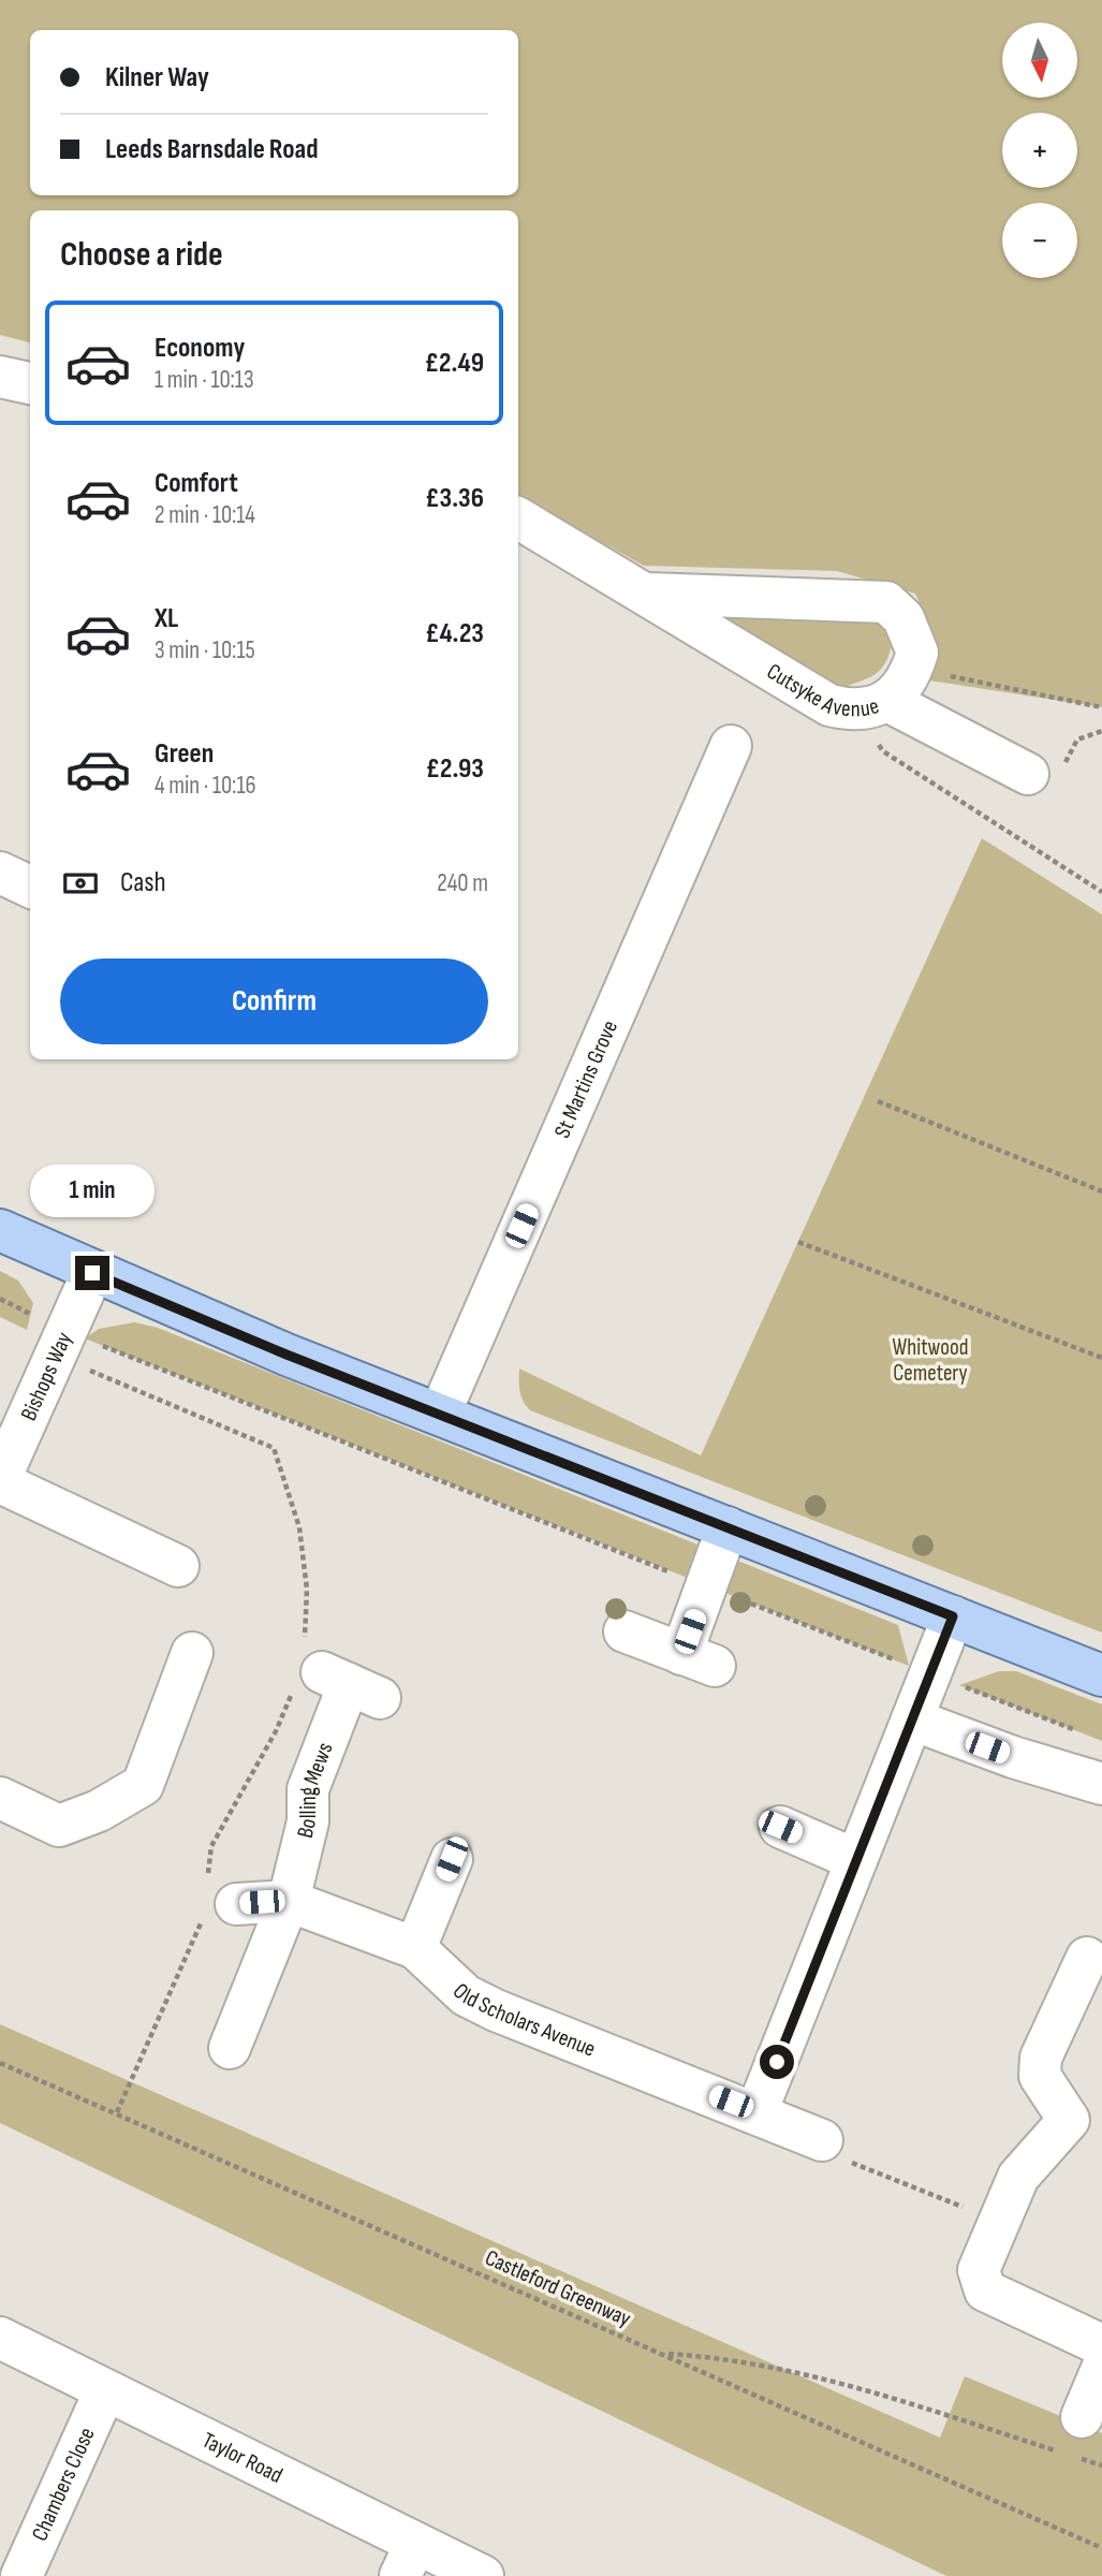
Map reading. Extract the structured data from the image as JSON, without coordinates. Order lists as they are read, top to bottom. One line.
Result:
{"streets":{"street":["Cutsyke Avenue","St Martins Grove","Bishops Way","Bolling Mews","Old Scholars Avenue","Taylor Road","Chambers Close"],"path":["Castleford Greenway"]},"crossings":[["Bolling Mews","Old Scholars Avenue"],["Taylor Road","Chambers Close"]],"parks":["Whitwood Cemetery"],"north":"bottom","page":{"map_buttons":["+","−"],"banner":["Kilner Way","Leeds Barnsdale Road"],"heading":"Choose a ride","list":[{"name":"Economy","note":"1 min · 10:13","value":"£2.49"},{"name":"Comfort","note":"2 min · 10:14","value":"£3.36"},{"name":"XL","note":"3 min · 10:15","value":"£4.23"},{"name":"Green","note":"4 min · 10:16","value":"£2.93"}],"pay":["Cash","240 m"],"buttons":"Confirm","bubble":"1 min"}}
